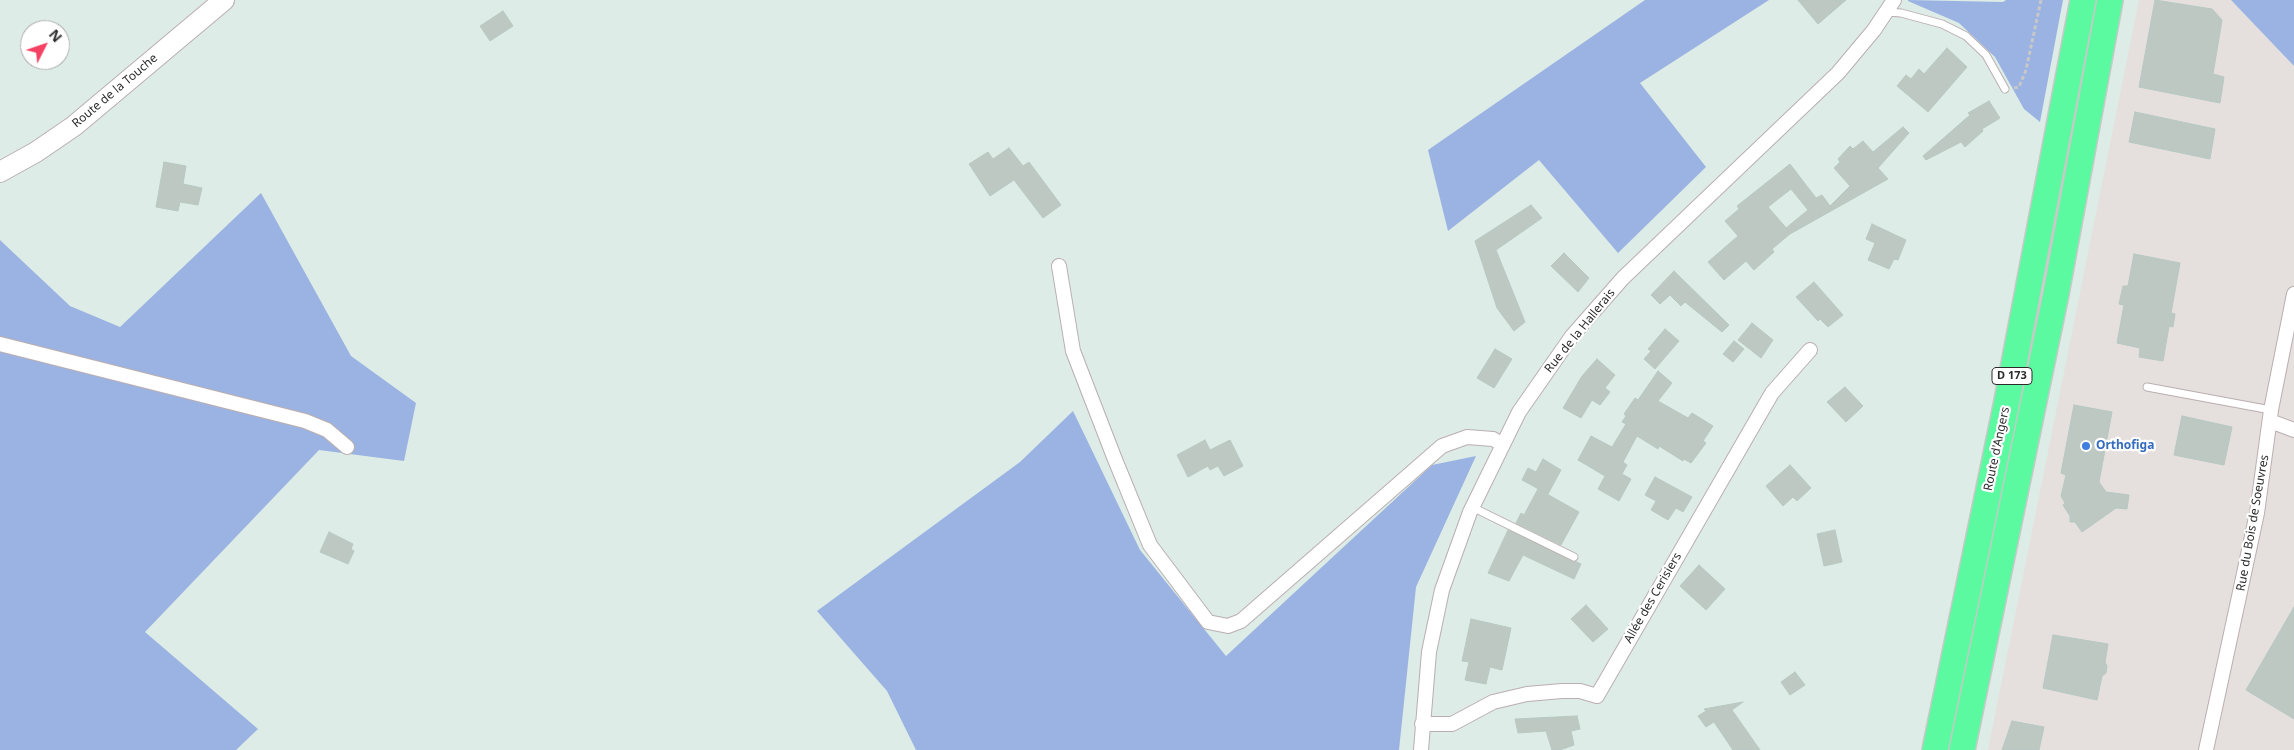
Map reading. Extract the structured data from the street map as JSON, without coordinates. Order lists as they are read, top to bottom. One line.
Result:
{"streets":{"highway":["D 173","Route d'Angers"],"street":["Route de la Touche","Rue de la Hallerais","Rue du Bois de Soeuvres","Allée des Cerisiers"]},"crossings":[["Rue de la Hallerais","Allée des Cerisiers"]],"places":["Orthofiga"],"north":"top right"}
